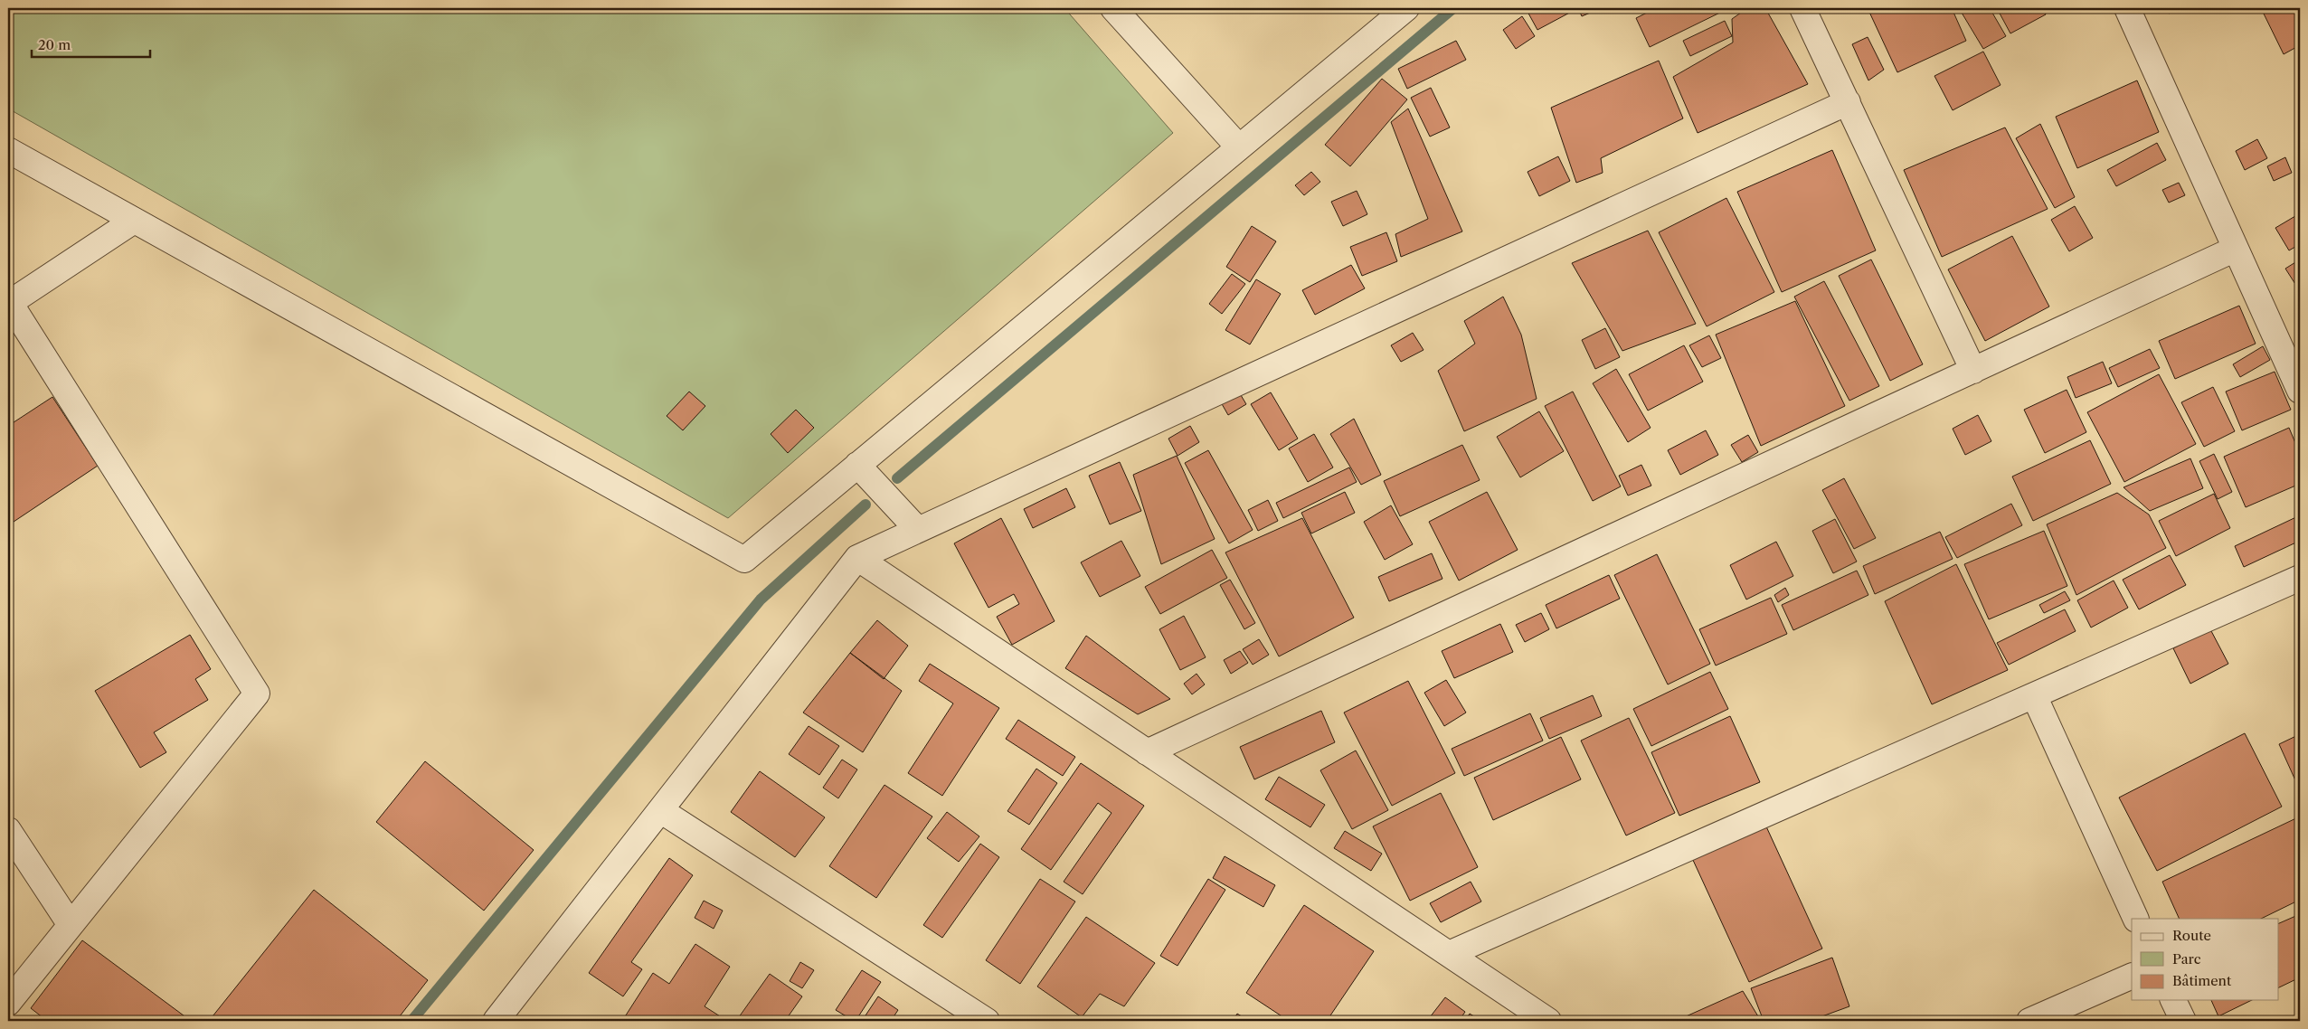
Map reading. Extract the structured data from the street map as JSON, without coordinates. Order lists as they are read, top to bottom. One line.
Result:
{"legend":["Route","Parc","Bâtiment"],"scale_bar":"20 m"}
